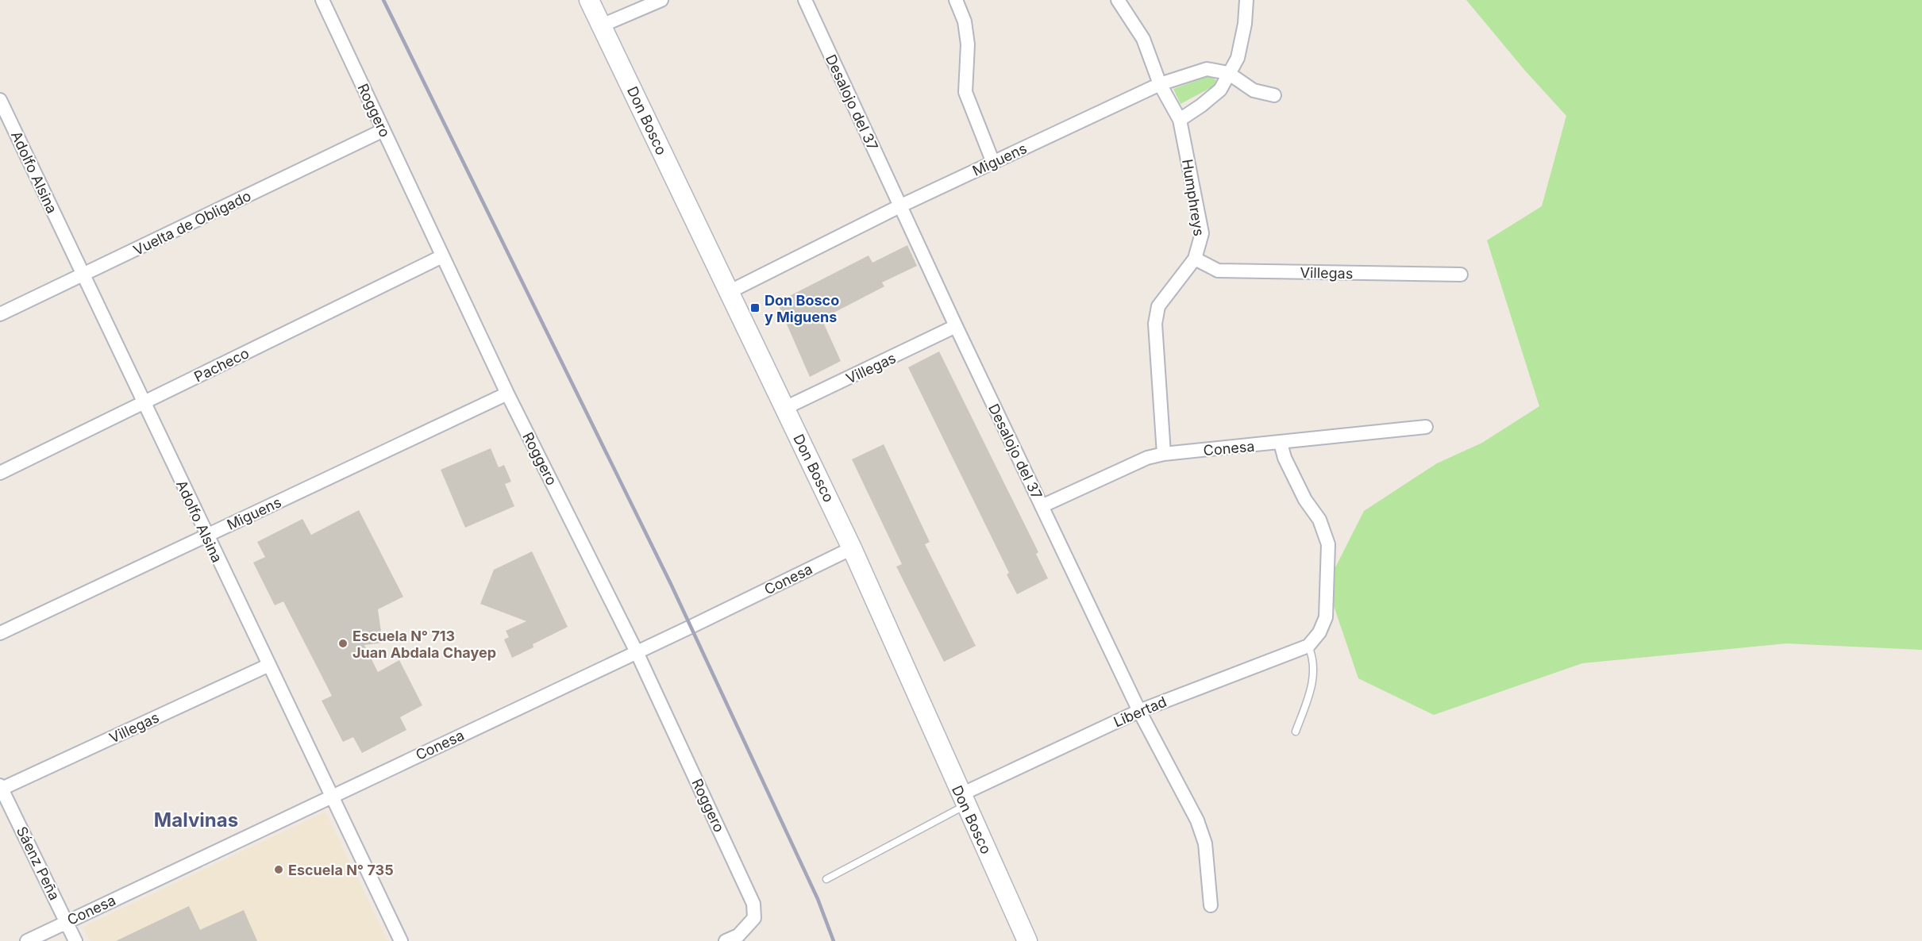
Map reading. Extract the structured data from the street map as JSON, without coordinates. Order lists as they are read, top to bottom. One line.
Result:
{"streets":{"street":["Desalojo del 37","Roggero","Don Bosco","Miguens","Adolfo Alsina","Humphreys","Vuelta de Obligado","Villegas","Pacheco","Conesa","Libertad","Sáenz Peña"]},"crossings":[["Desalojo del 37","Miguens"],["Desalojo del 37","Villegas"],["Desalojo del 37","Conesa"],["Desalojo del 37","Libertad"],["Roggero","Miguens"],["Roggero","Vuelta de Obligado"],["Roggero","Pacheco"],["Roggero","Conesa"],["Don Bosco","Miguens"],["Don Bosco","Villegas"],["Don Bosco","Conesa"],["Don Bosco","Libertad"],["Miguens","Adolfo Alsina"],["Miguens","Humphreys"],["Adolfo Alsina","Vuelta de Obligado"],["Adolfo Alsina","Villegas"],["Adolfo Alsina","Pacheco"],["Adolfo Alsina","Conesa"],["Humphreys","Villegas"],["Humphreys","Conesa"],["Villegas","Sáenz Peña"],["Conesa","Libertad"],["Conesa","Sáenz Peña"]],"districts":["Malvinas"],"places":{"transit":["Don Bosco y Miguens"],"other":["Escuela N° 713 Juan Abdala Chayep","Escuela N° 735"]}}
